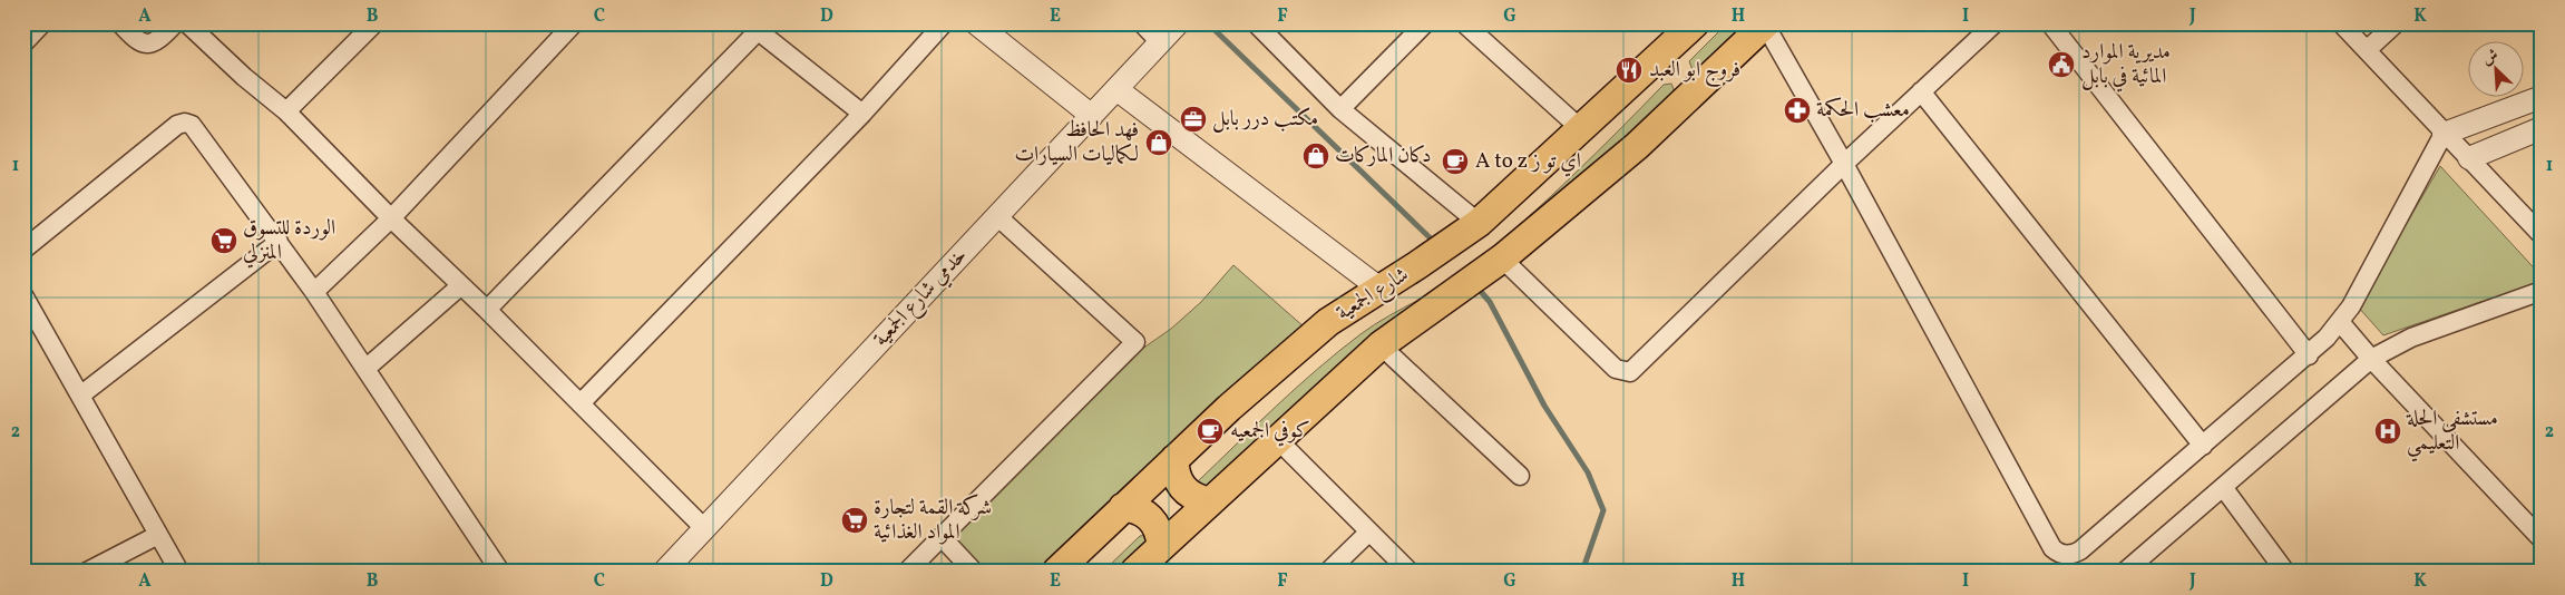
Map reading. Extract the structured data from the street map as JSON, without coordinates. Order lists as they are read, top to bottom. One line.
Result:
{"streets":{"main road":["شارع الجمعية"],"street":["خدمي شارع الجمعية"]},"places":{"public building":["مديرية الموارد المائية في بابل"],"restaurant":["فروج ابو العبد"],"pharmacy":["معشب الحكمة"],"office":["مكتب درر بابل"],"shop":["فهد الحافظ لكماليات السيارات","دكان الماركات"],"cafe":["A to z اي تو ز","كوفي الجمعيه"],"supermarket":["الوردة للتسوق المنزلي","شركة القمة لتجارة المواد الغذائية"],"hospital":["مستشفى الحلة التعليمي"]},"north":"top left","grid":{"columns":["A","B","C","D","E","F","G","H","I","J","K"],"rows":["1","2"]}}
